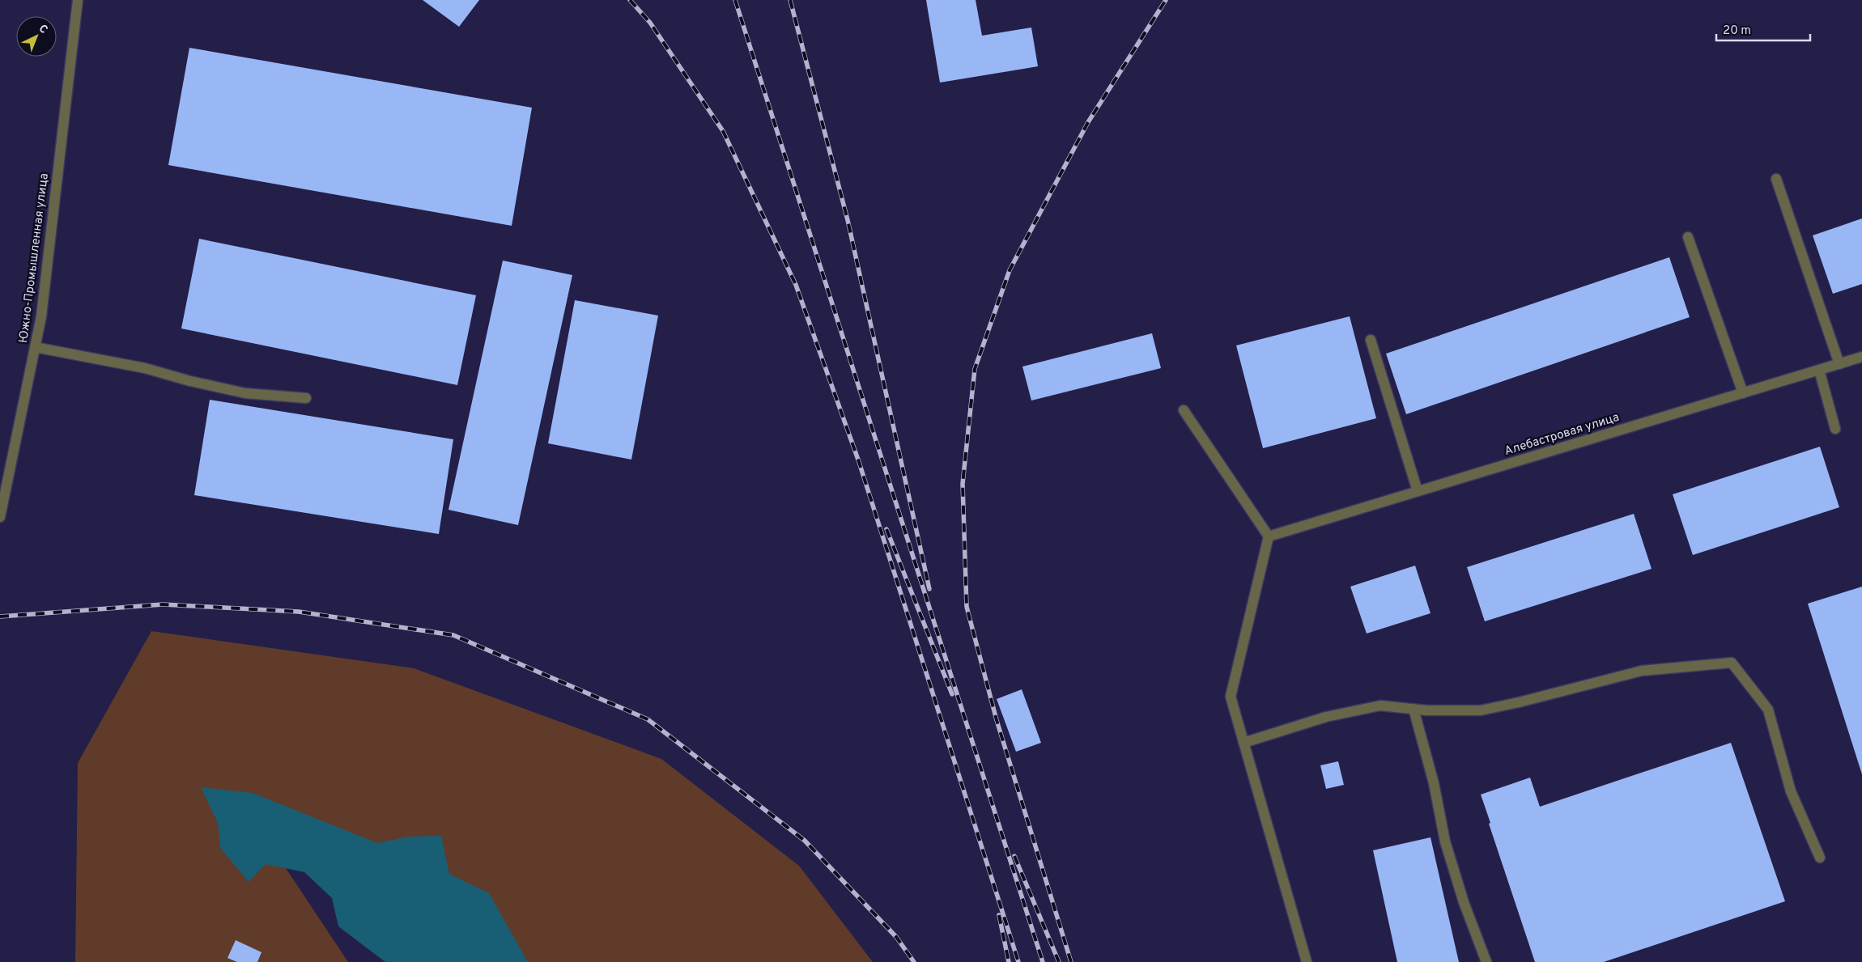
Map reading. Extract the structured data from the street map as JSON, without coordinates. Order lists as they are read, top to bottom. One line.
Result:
{"streets":{"street":["Южно-Промышленная улица","Алебастровая улица"]},"scale_bar":"20 m","north":"top right"}
